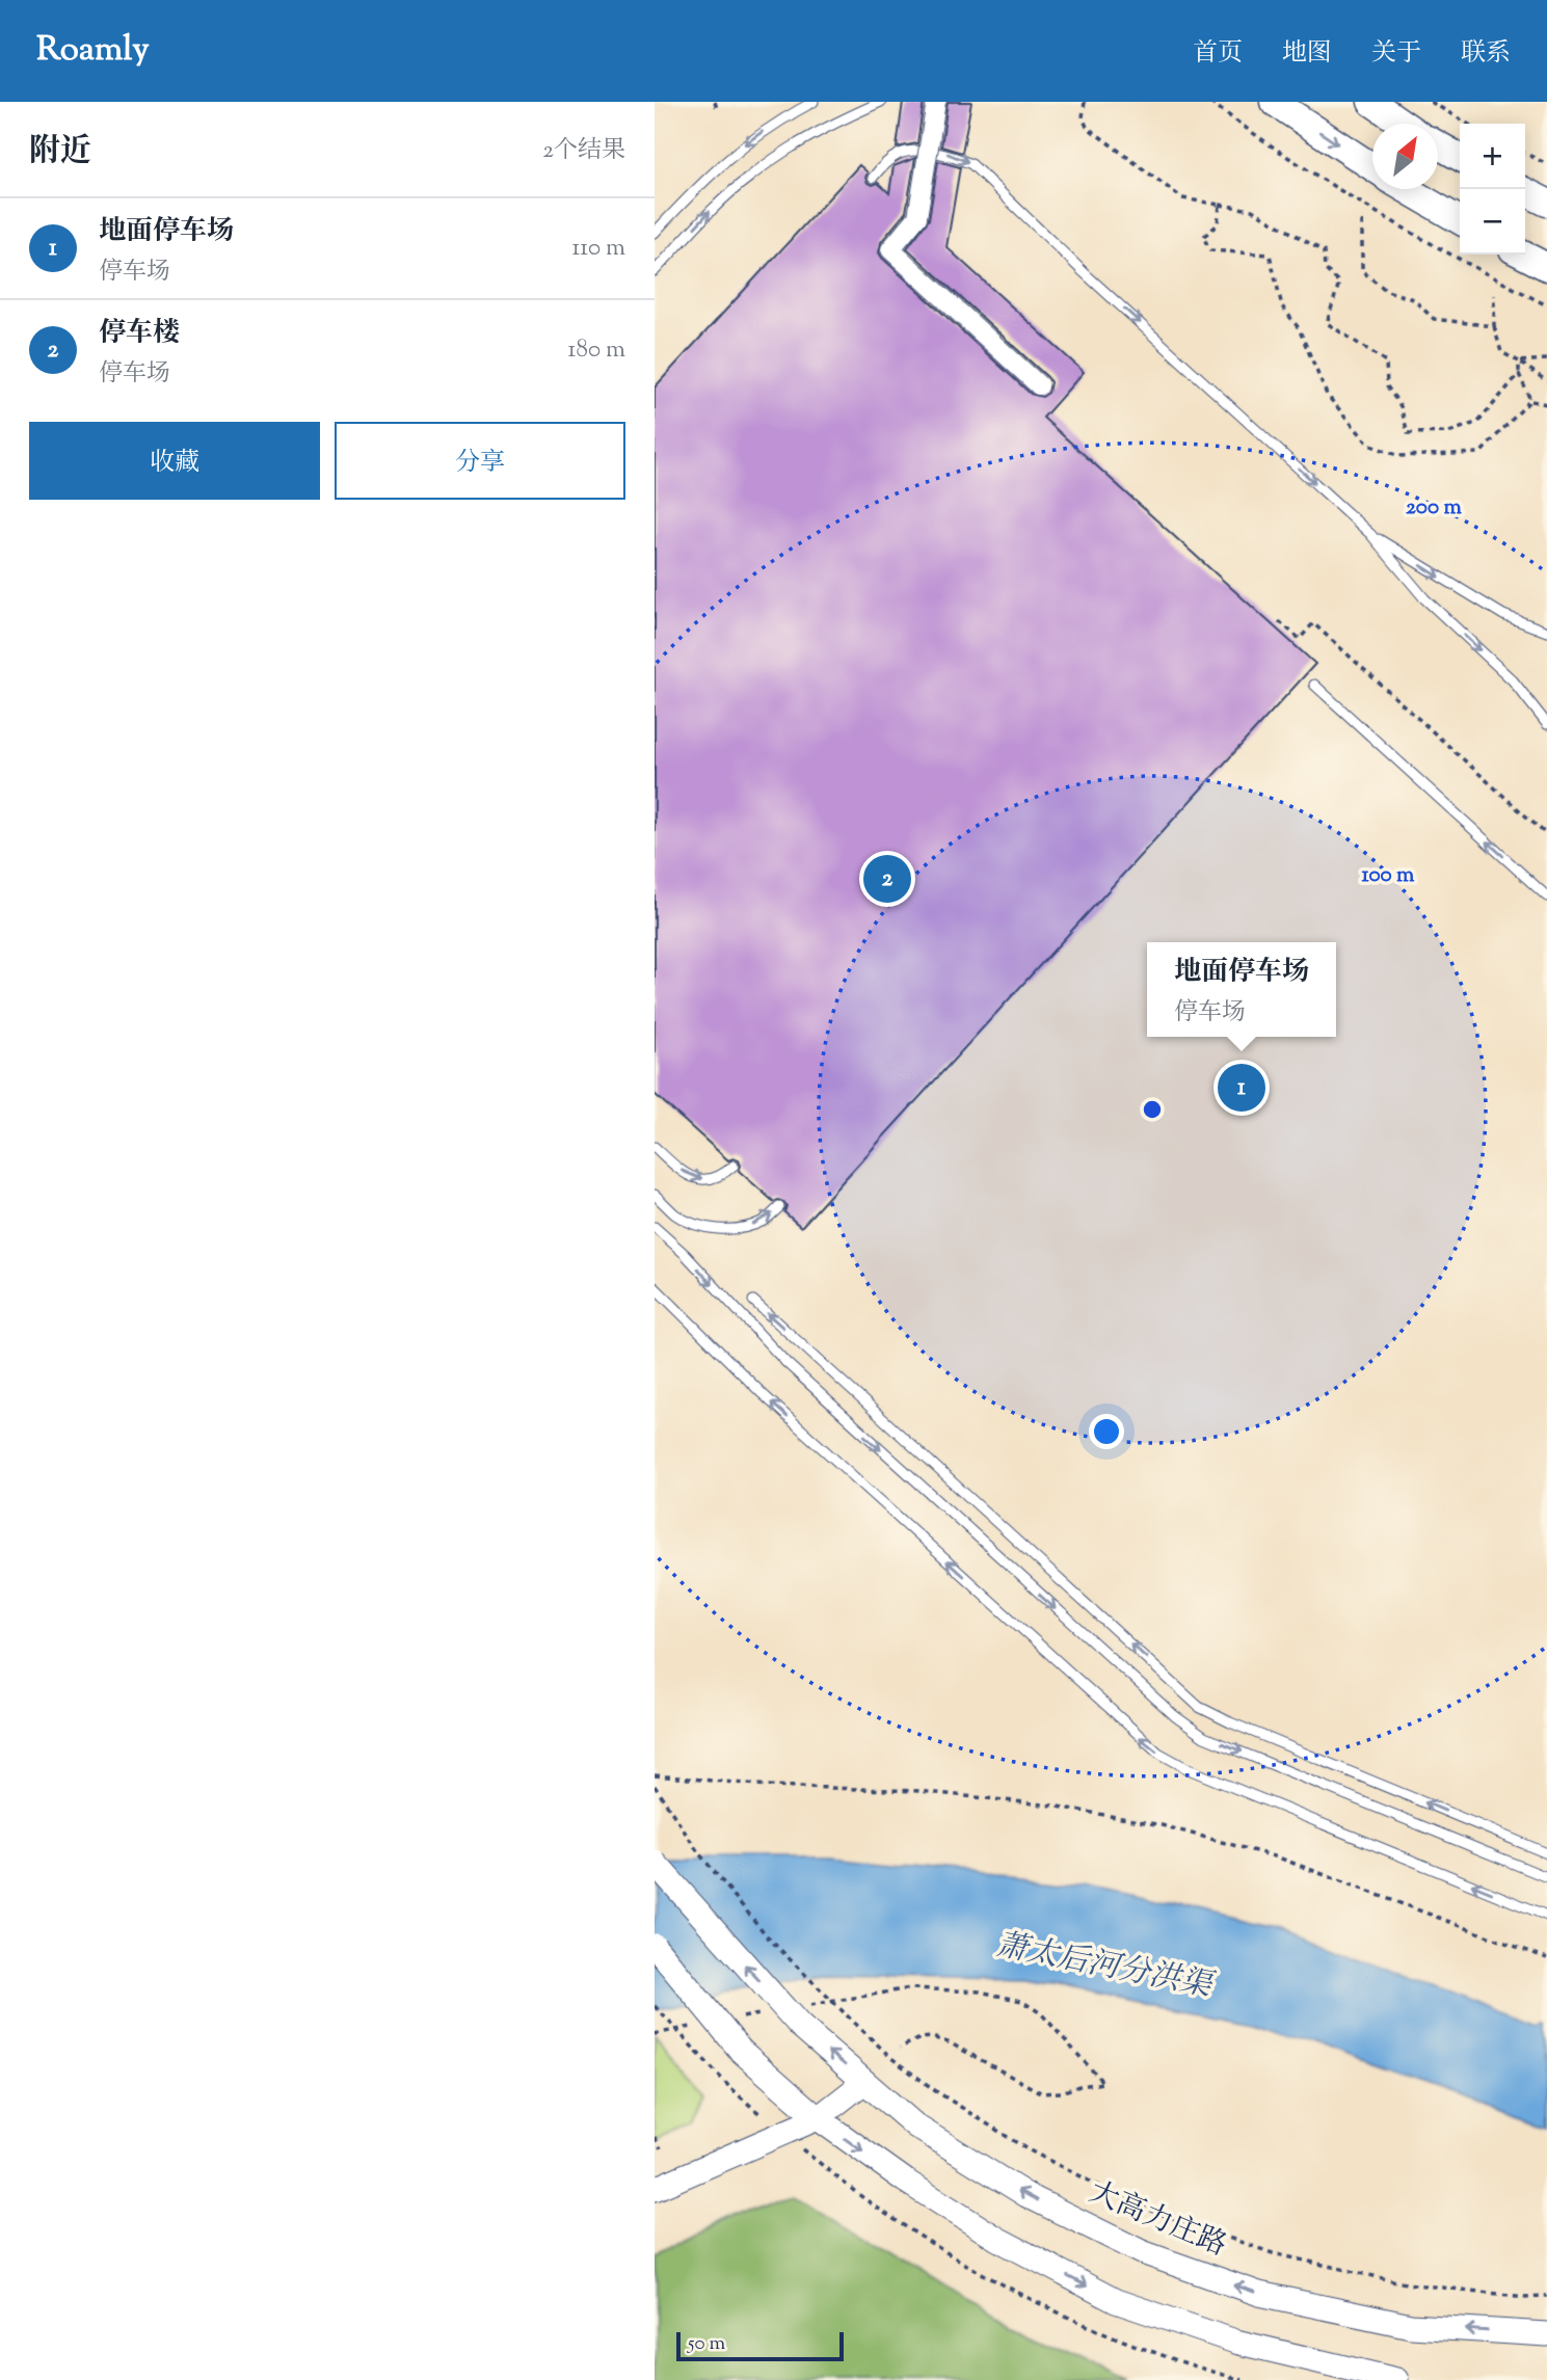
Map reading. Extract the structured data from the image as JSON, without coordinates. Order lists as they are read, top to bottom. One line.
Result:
{"streets":{"main road":["大高力庄路"]},"water":["萧太后河分洪渠"],"scale_bar":"50 m","north":"top right","page":{"header":"Roamly","nav":["首页","地图","关于","联系"],"heading":["附近","2个结果"],"map_buttons":["+","−"],"list":[{"mark":"1","name":"地面停车场","note":"停车场","value":"110 m"},{"mark":"2","name":"停车楼","note":"停车场","value":"180 m"}],"buttons":["收藏","分享"],"pins":["2","1"],"popup":["地面停车场","停车场"],"scale":"50 m"},"rings":["200 m","100 m"]}
